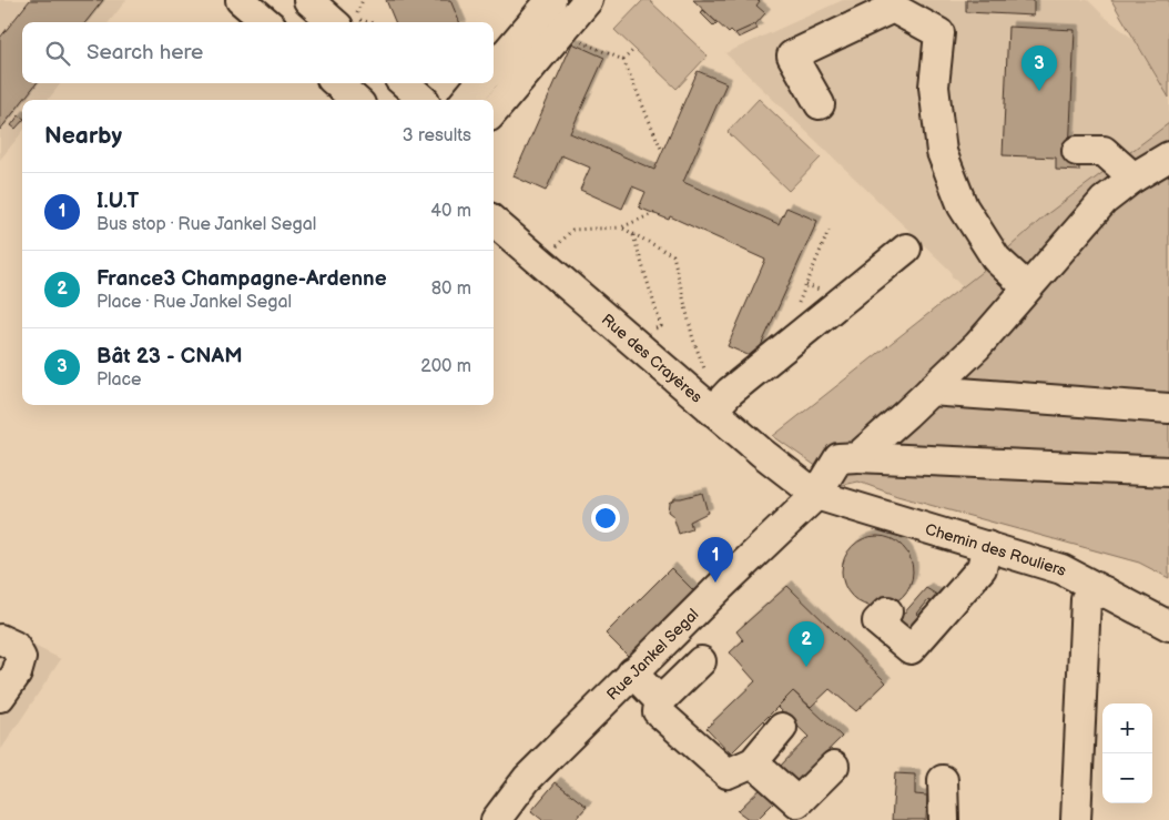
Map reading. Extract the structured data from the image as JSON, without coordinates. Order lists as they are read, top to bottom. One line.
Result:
{"streets":{"street":["Rue des Crayères","Chemin des Rouliers","Rue Jankel Segal"]},"crossings":[["Rue des Crayères","Chemin des Rouliers"],["Rue des Crayères","Rue Jankel Segal"],["Chemin des Rouliers","Rue Jankel Segal"]],"page":{"search":"Search here","pins":["3","1","2"],"heading":["Nearby","3 results"],"list":[{"mark":"1","name":"I.U.T","note":"Bus stop · Rue Jankel Segal","value":"40 m"},{"mark":"2","name":"France3 Champagne-Ardenne","note":"Place · Rue Jankel Segal","value":"80 m"},{"mark":"3","name":"Bât 23 - CNAM","note":"Place","value":"200 m"}],"map_buttons":["+","−"]}}
